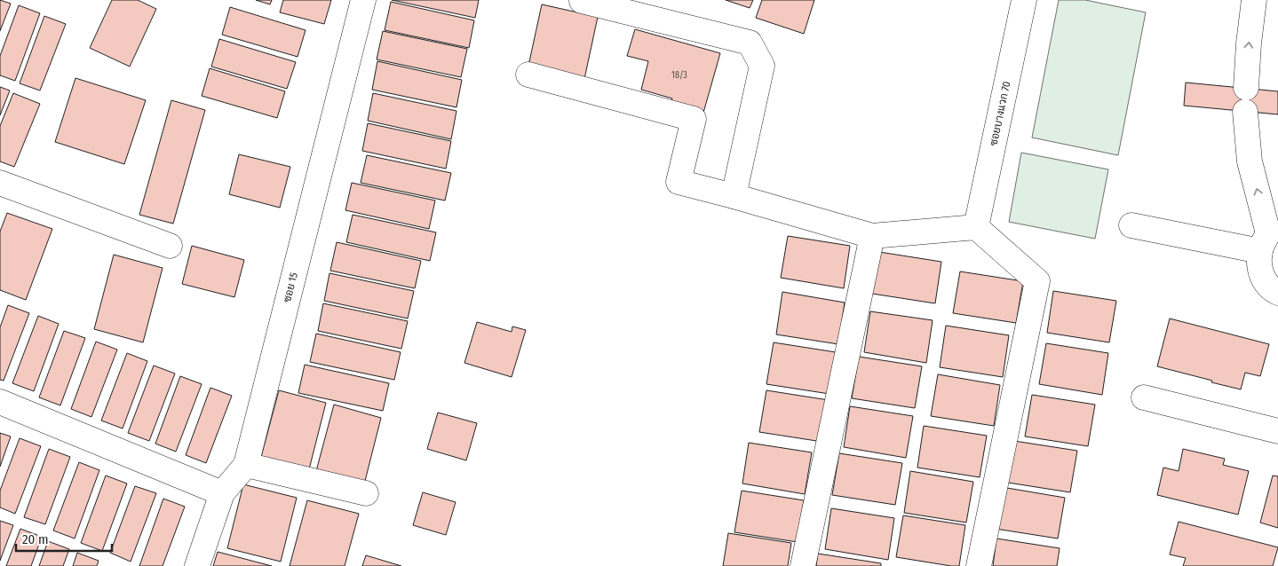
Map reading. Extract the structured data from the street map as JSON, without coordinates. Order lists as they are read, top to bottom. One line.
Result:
{"streets":{"street":["ซอยบางแวก 70","ซอย 15"]},"house_numbers":["18/3"],"scale_bar":"20 m"}
